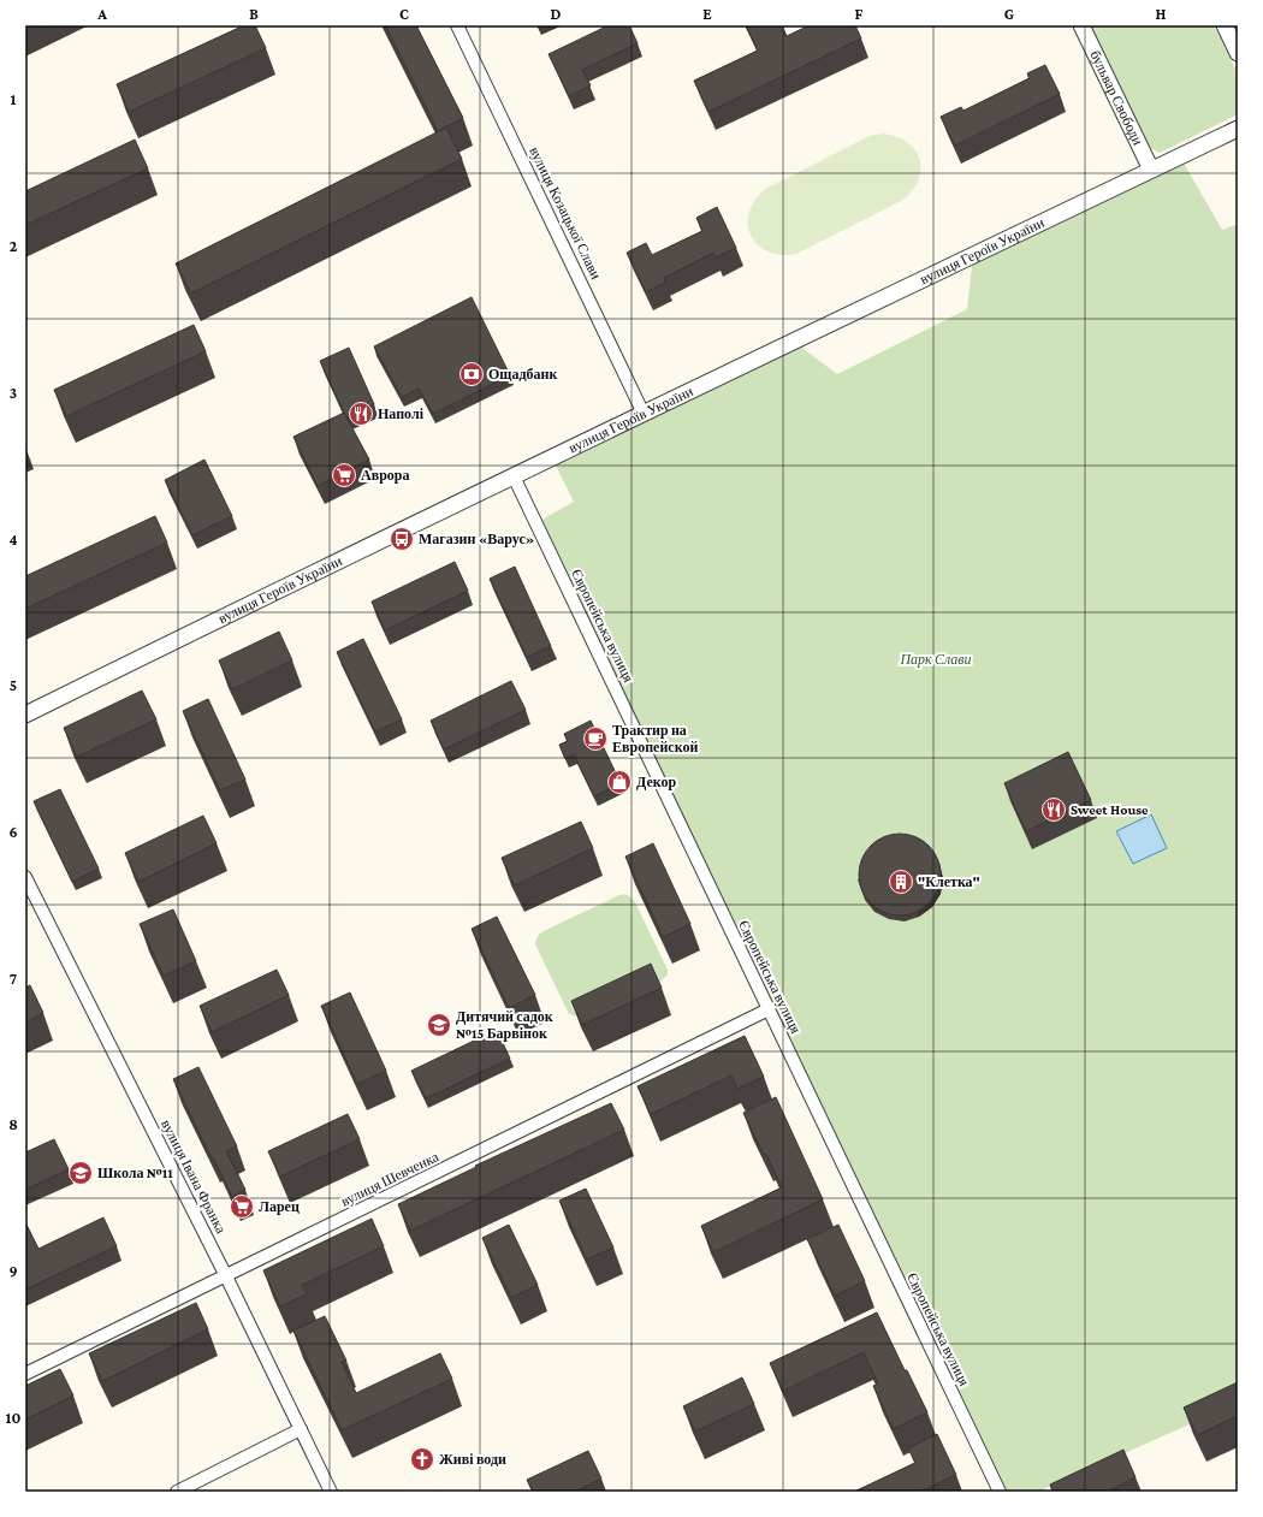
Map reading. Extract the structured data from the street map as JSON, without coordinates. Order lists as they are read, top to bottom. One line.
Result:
{"streets":{"street":["бульвар Свободи","вулиця Козацької Слави","вулиця Героїв України","Європейська вулиця","вулиця Івана Франка","вулиця Шевченка"]},"crossings":[["бульвар Свободи","вулиця Героїв України"],["вулиця Козацької Слави","вулиця Героїв України"],["вулиця Героїв України","Європейська вулиця"],["Європейська вулиця","вулиця Шевченка"],["вулиця Івана Франка","вулиця Шевченка"]],"parks":["Парк Слави"],"places":{"bank":["Ощадбанк"],"restaurant":["Наполі","Sweet House"],"supermarket":["Аврора","Ларец"],"bus stop":["Магазин «Варус»"],"cafe":["Трактир на Европейской"],"shop":["Декор"],"building":["\"Клетка\""],"school or university":["Дитячий садок №15 Барвінок","Школа №11"],"church":["Живі води"]},"grid":{"columns":["A","B","C","D","E","F","G","H"],"rows":["1","2","3","4","5","6","7","8","9","10"]}}
